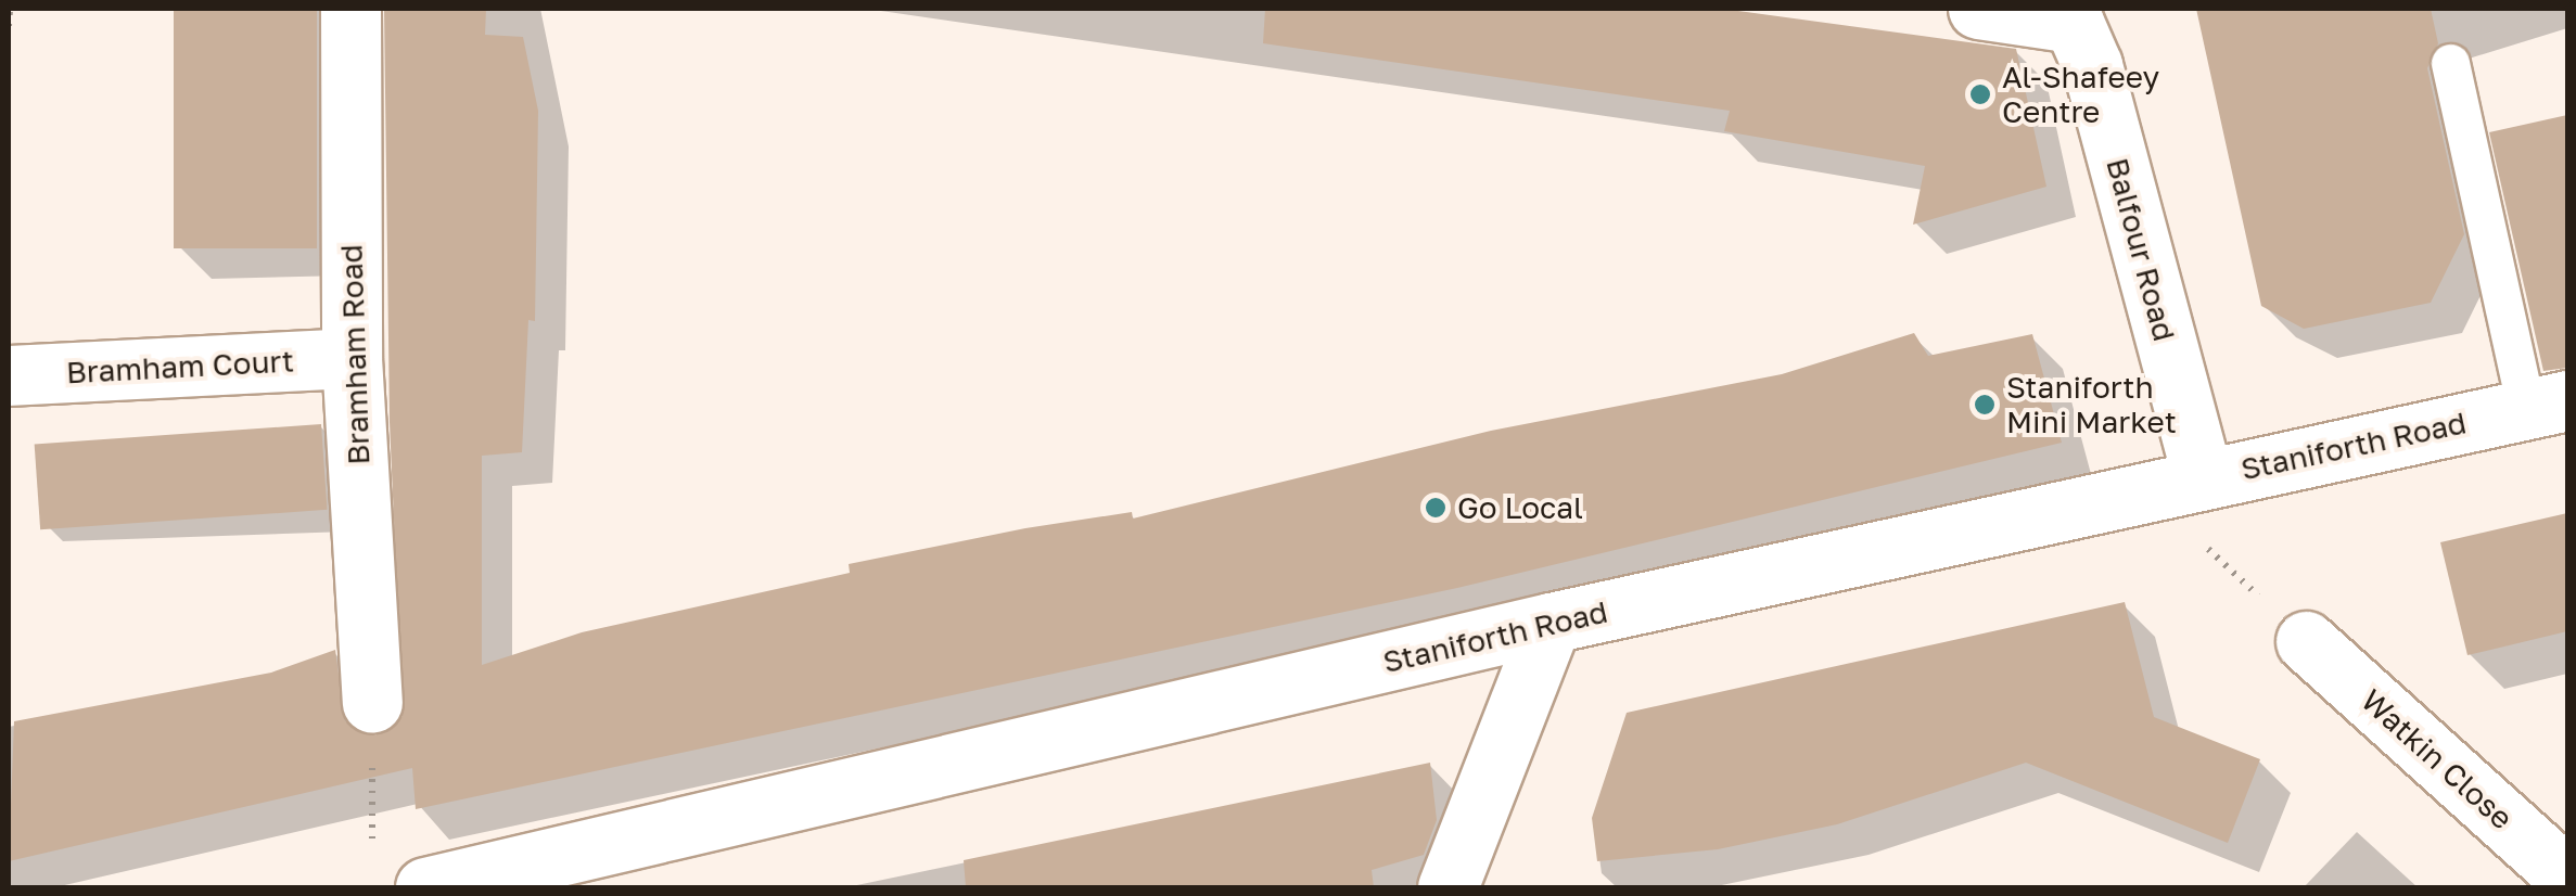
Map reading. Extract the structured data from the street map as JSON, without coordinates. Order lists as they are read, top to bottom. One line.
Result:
{"streets":{"street":["Balfour Road","Bramham Road","Bramham Court","Staniforth Road","Watkin Close"]},"crossings":[["Balfour Road","Staniforth Road"],["Bramham Road","Bramham Court"]],"places":["Al-Shafeey Centre","Staniforth Mini Market","Go Local"]}
